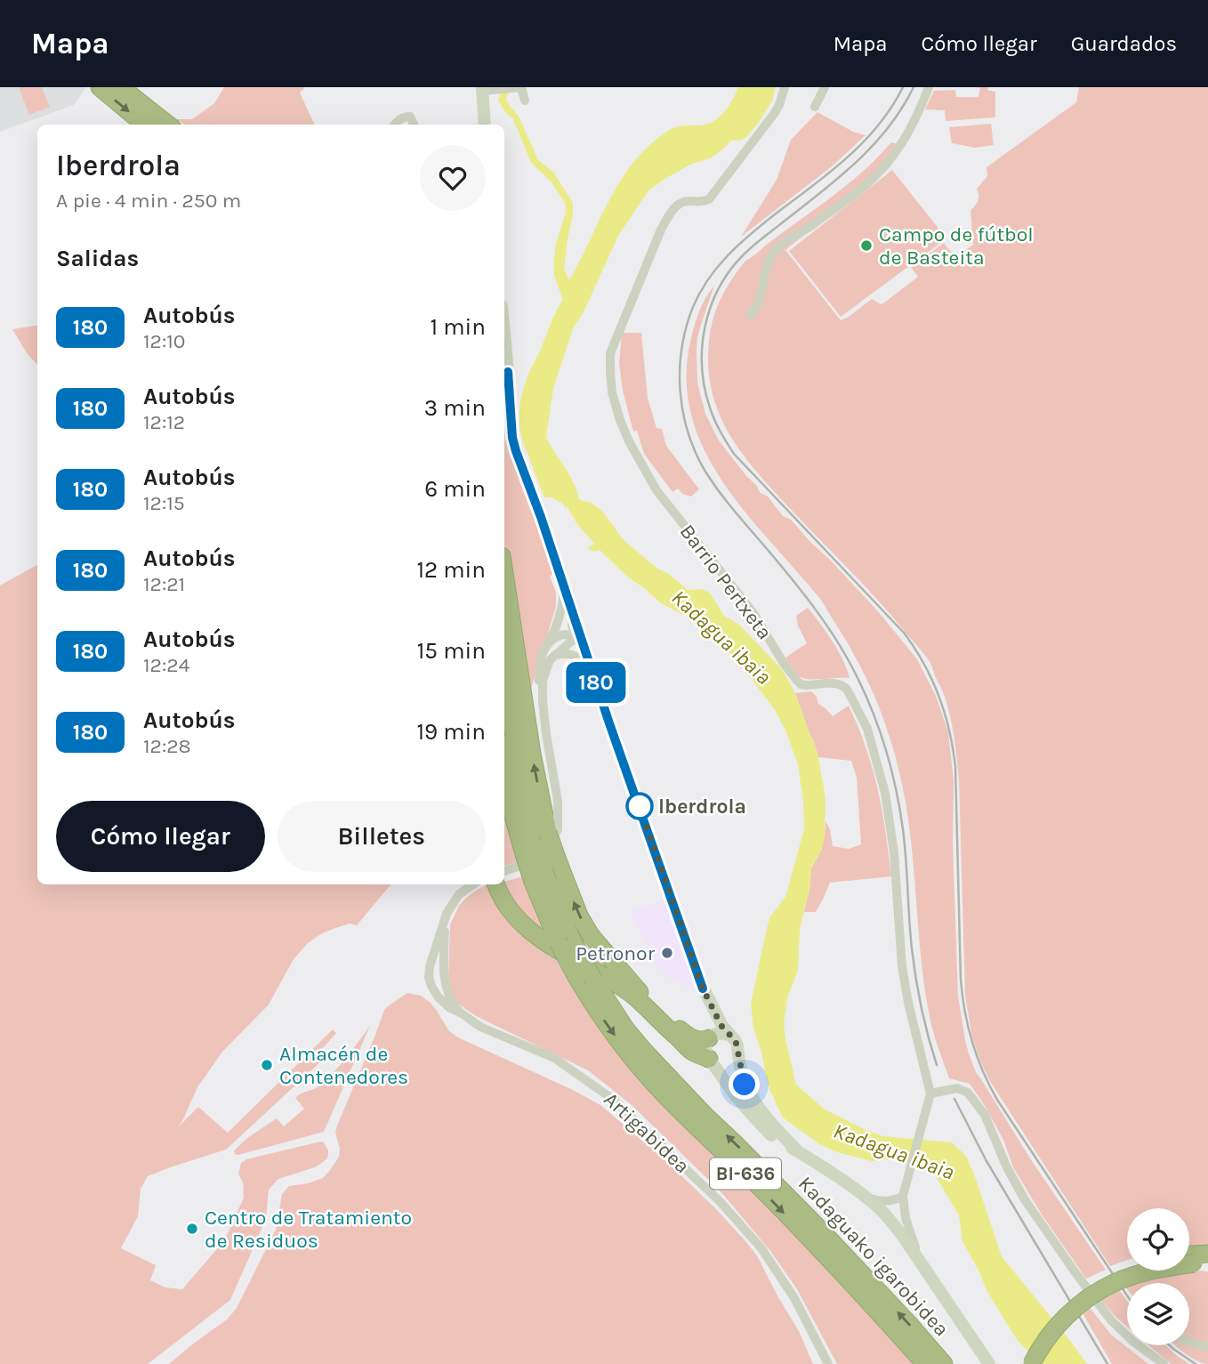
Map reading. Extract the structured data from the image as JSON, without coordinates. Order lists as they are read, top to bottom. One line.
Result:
{"streets":{"highway":["BI-636","Kadaguako igarobidea"],"street":["Barrio Pertxeta","Artigabidea"]},"water":["Kadagua ibaia"],"places":["Campo de fútbol de Basteita","Iberdrola","Petronor","Almacén de Contenedores","Centro de Tratamiento de Residuos"],"lines":["bus line 180"],"page":{"header":"Mapa","nav":["Mapa","Cómo llegar","Guardados"],"on_map":"180","heading":[["Iberdrola","A pie · 4 min · 250 m"],"Salidas"],"list":[{"mark":"180","name":"Autobús","note":"12:10","value":"1 min"},{"mark":"180","name":"Autobús","note":"12:12","value":"3 min"},{"mark":"180","name":"Autobús","note":"12:15","value":"6 min"},{"mark":"180","name":"Autobús","note":"12:21","value":"12 min"},{"mark":"180","name":"Autobús","note":"12:24","value":"15 min"},{"mark":"180","name":"Autobús","note":"12:28","value":"19 min"}],"buttons":["Cómo llegar","Billetes"]}}
